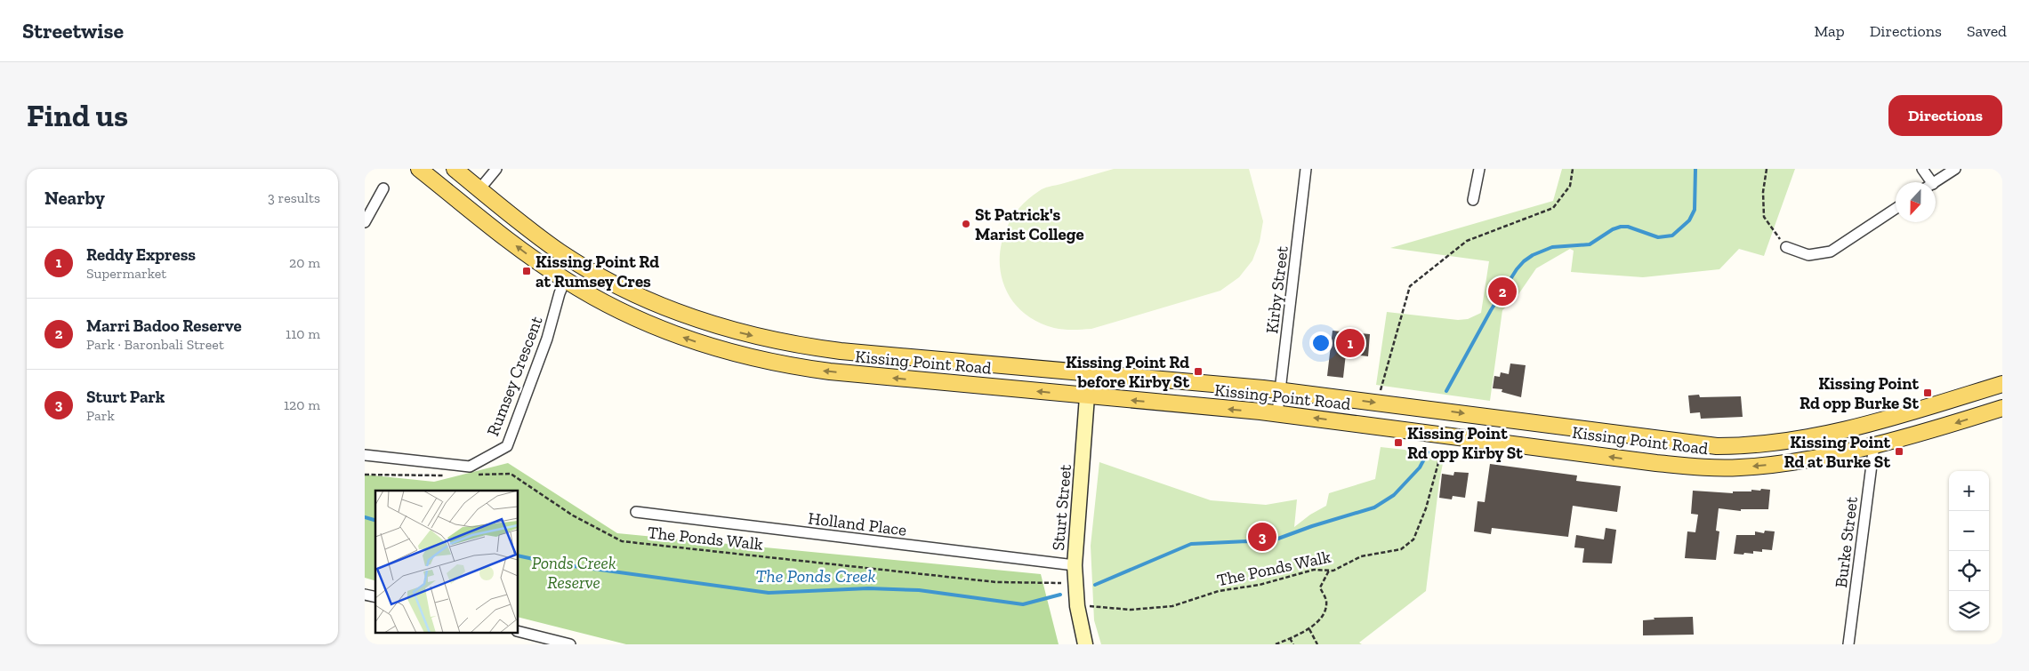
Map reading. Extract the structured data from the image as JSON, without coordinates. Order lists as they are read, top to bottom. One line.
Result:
{"streets":{"main road":["Kissing Point Road"],"street":["Kirby Street","Rumsey Crescent","Sturt Street","Holland Place","Burke Street"],"path":["The Ponds Walk"]},"crossings":[["Kirby Street","Kissing Point Road"],["Kissing Point Road","Rumsey Crescent"],["Kissing Point Road","Sturt Street"],["Kissing Point Road","Burke Street"],["Sturt Street","Holland Place"]],"water":["The Ponds Creek"],"parks":["Ponds Creek Reserve"],"places":{"other":["St Patrick's Marist College"],"transit":["Kissing Point Rd at Rumsey Cres","Kissing Point Rd before Kirby St","Kissing Point Rd opp Burke St","Kissing Point Rd opp Kirby St","Kissing Point Rd at Burke St"]},"north":"bottom","page":{"header":"Streetwise","nav":["Map","Directions","Saved"],"buttons":"Directions","title":"Find us","heading":["Nearby","3 results"],"list":[{"mark":"1","name":"Reddy Express","note":"Supermarket","value":"20 m"},{"mark":"2","name":"Marri Badoo Reserve","note":"Park · Baronbali Street","value":"110 m"},{"mark":"3","name":"Sturt Park","note":"Park","value":"120 m"}],"pins":["2","1","3"],"map_buttons":["+","−"]}}
